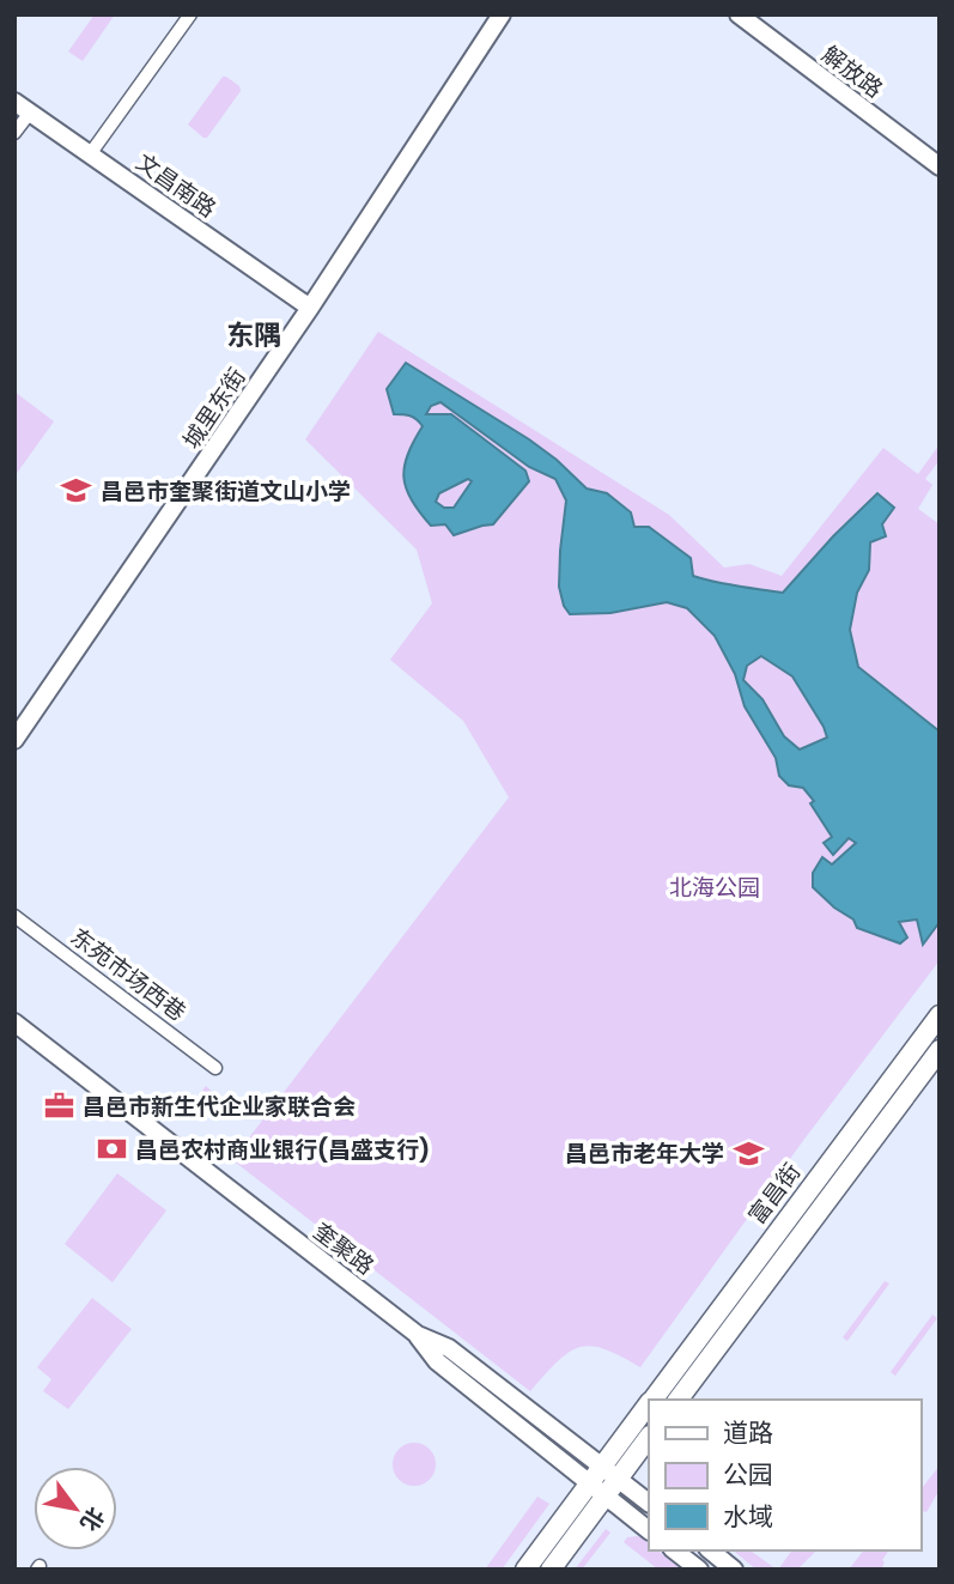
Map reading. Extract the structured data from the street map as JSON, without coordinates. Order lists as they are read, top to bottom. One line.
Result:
{"streets":{"main road":["富昌街"],"street":["解放路","文昌南路","城里东街","东苑市场西巷","奎聚路"]},"crossings":[["文昌南路","城里东街"],["富昌街","奎聚路"]],"districts":["东隅"],"parks":["北海公园"],"places":{"school or university":["昌邑市奎聚街道文山小学","昌邑市老年大学"],"office":["昌邑市新生代企业家联合会"],"bank":["昌邑农村商业银行(昌盛支行)"]},"legend":["道路","公园","水域"],"north":"bottom right"}
